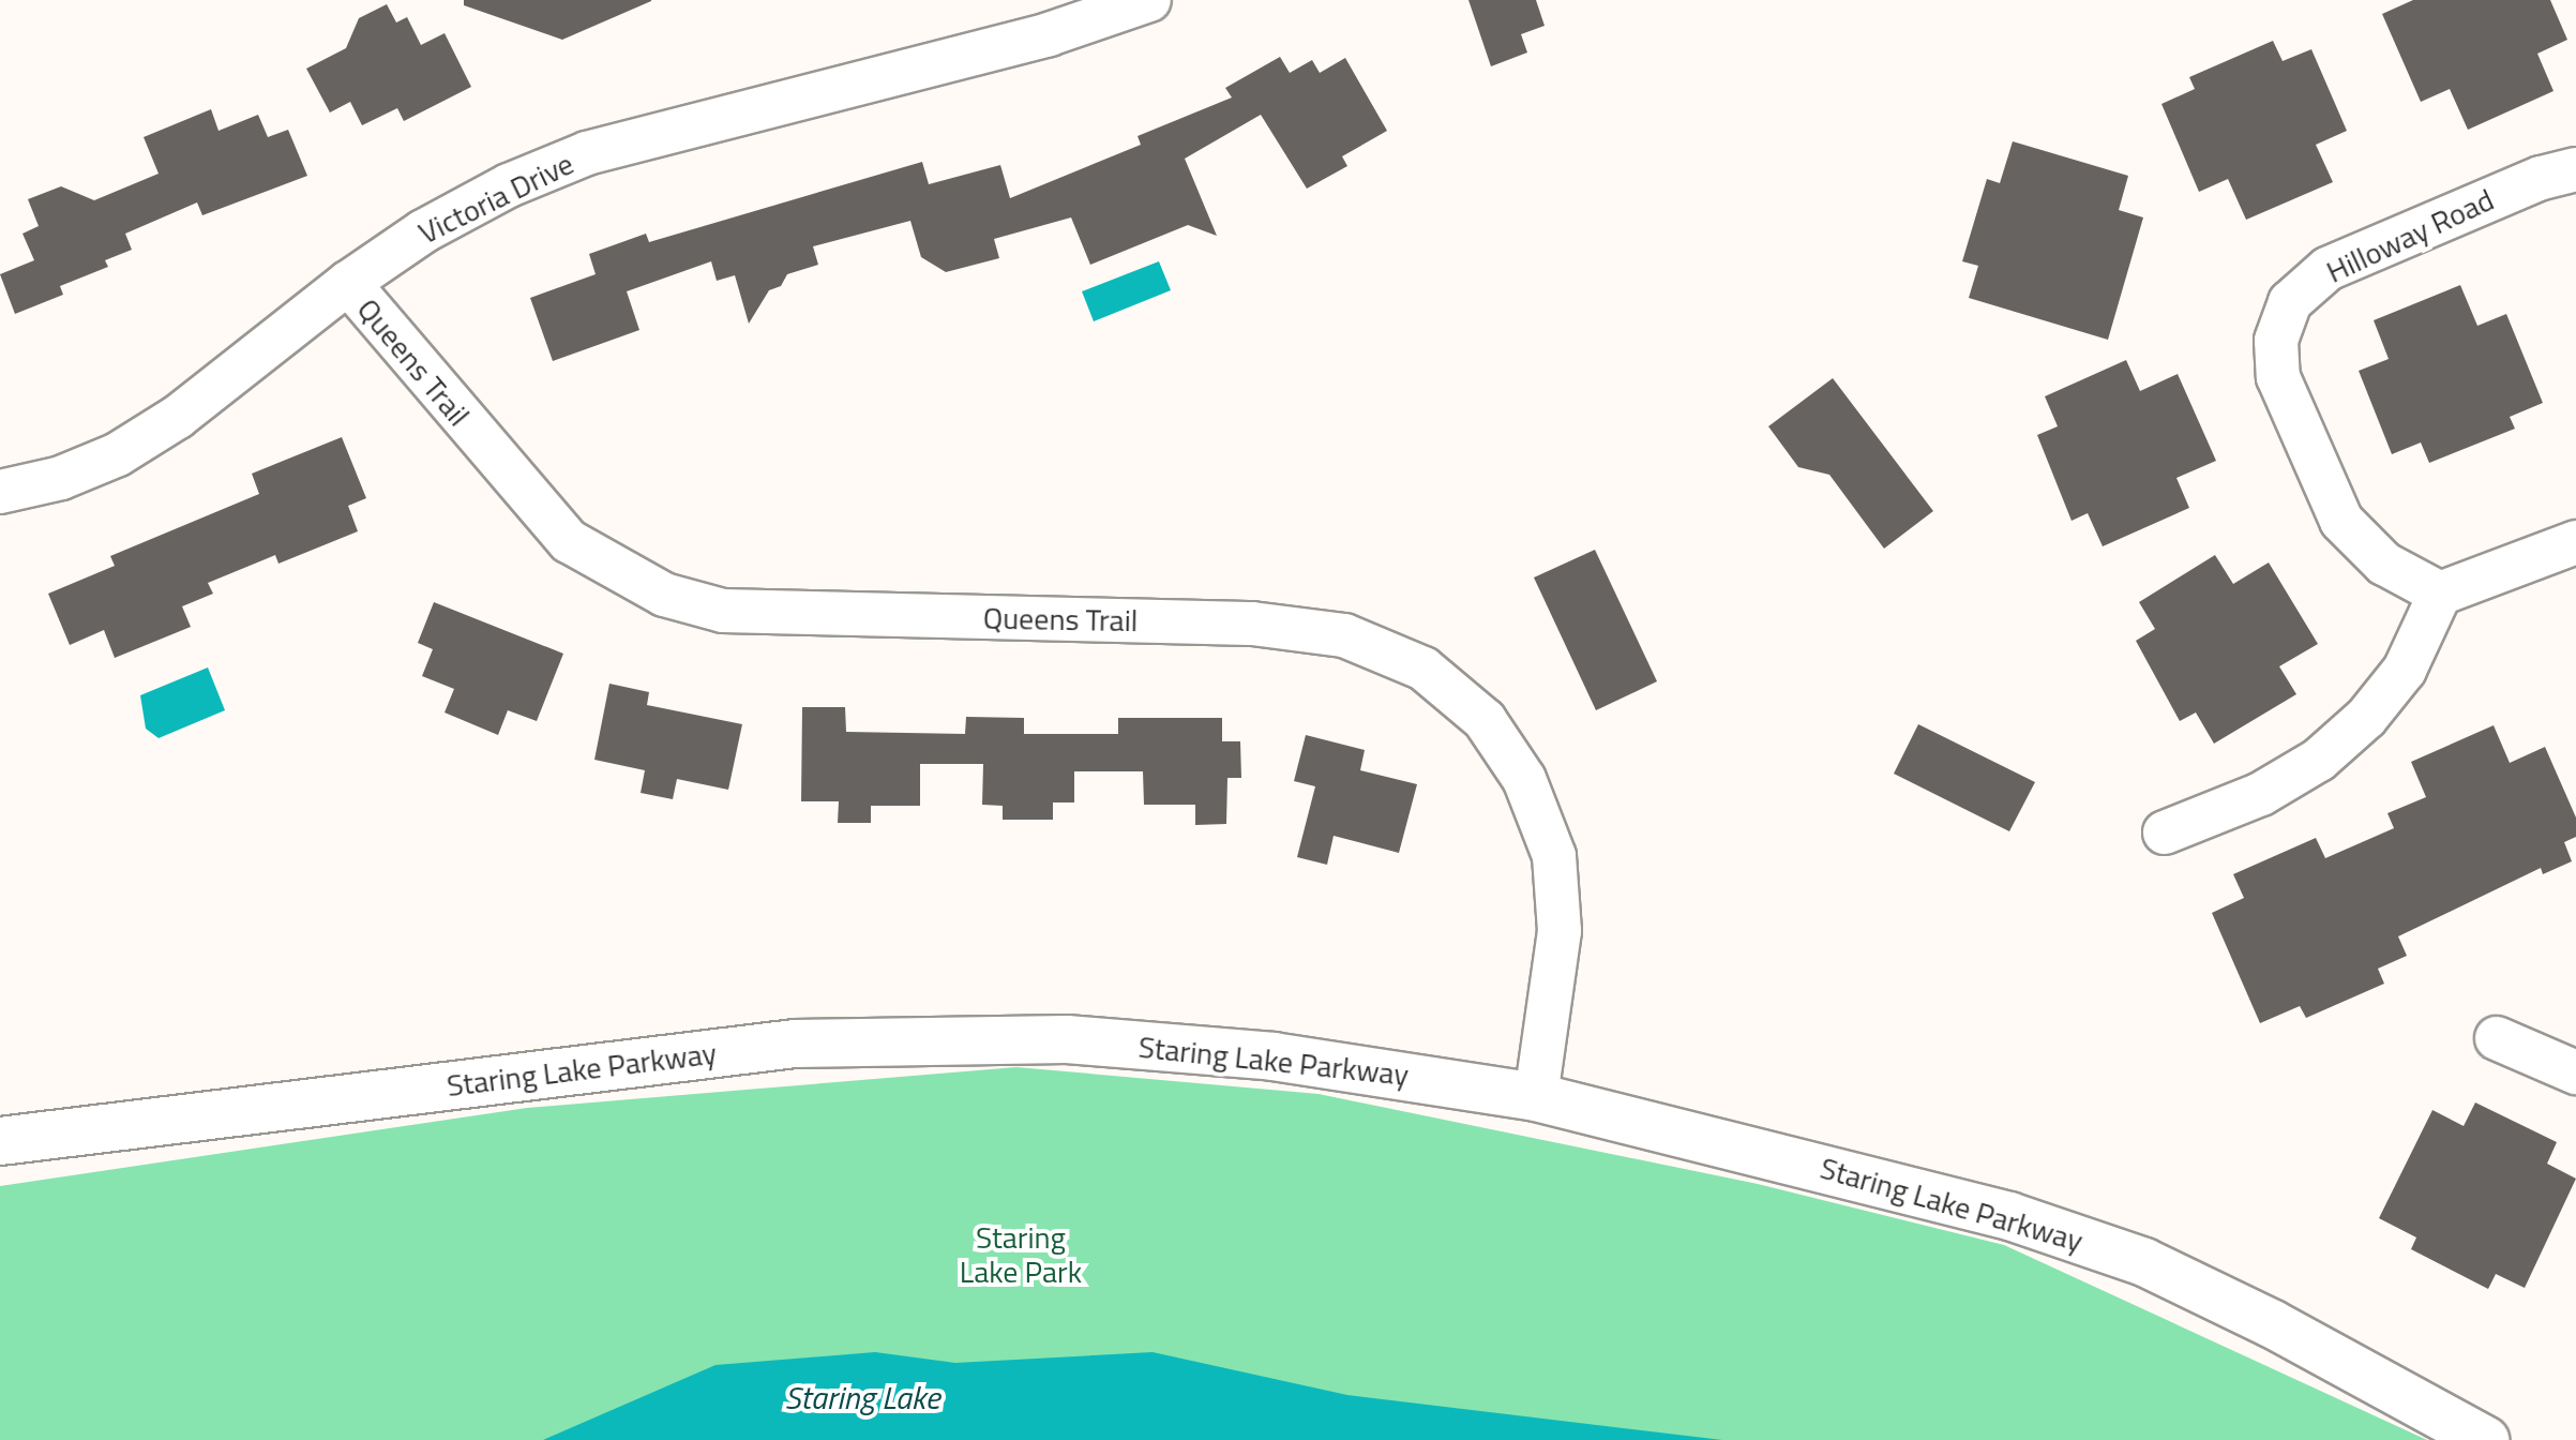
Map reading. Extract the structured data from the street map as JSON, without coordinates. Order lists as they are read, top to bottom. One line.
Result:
{"streets":{"street":["Victoria Drive","Hilloway Road","Queens Trail","Staring Lake Parkway"]},"crossings":[["Victoria Drive","Queens Trail"],["Queens Trail","Staring Lake Parkway"]],"water":["Staring Lake"],"parks":["Staring Lake Park"]}
